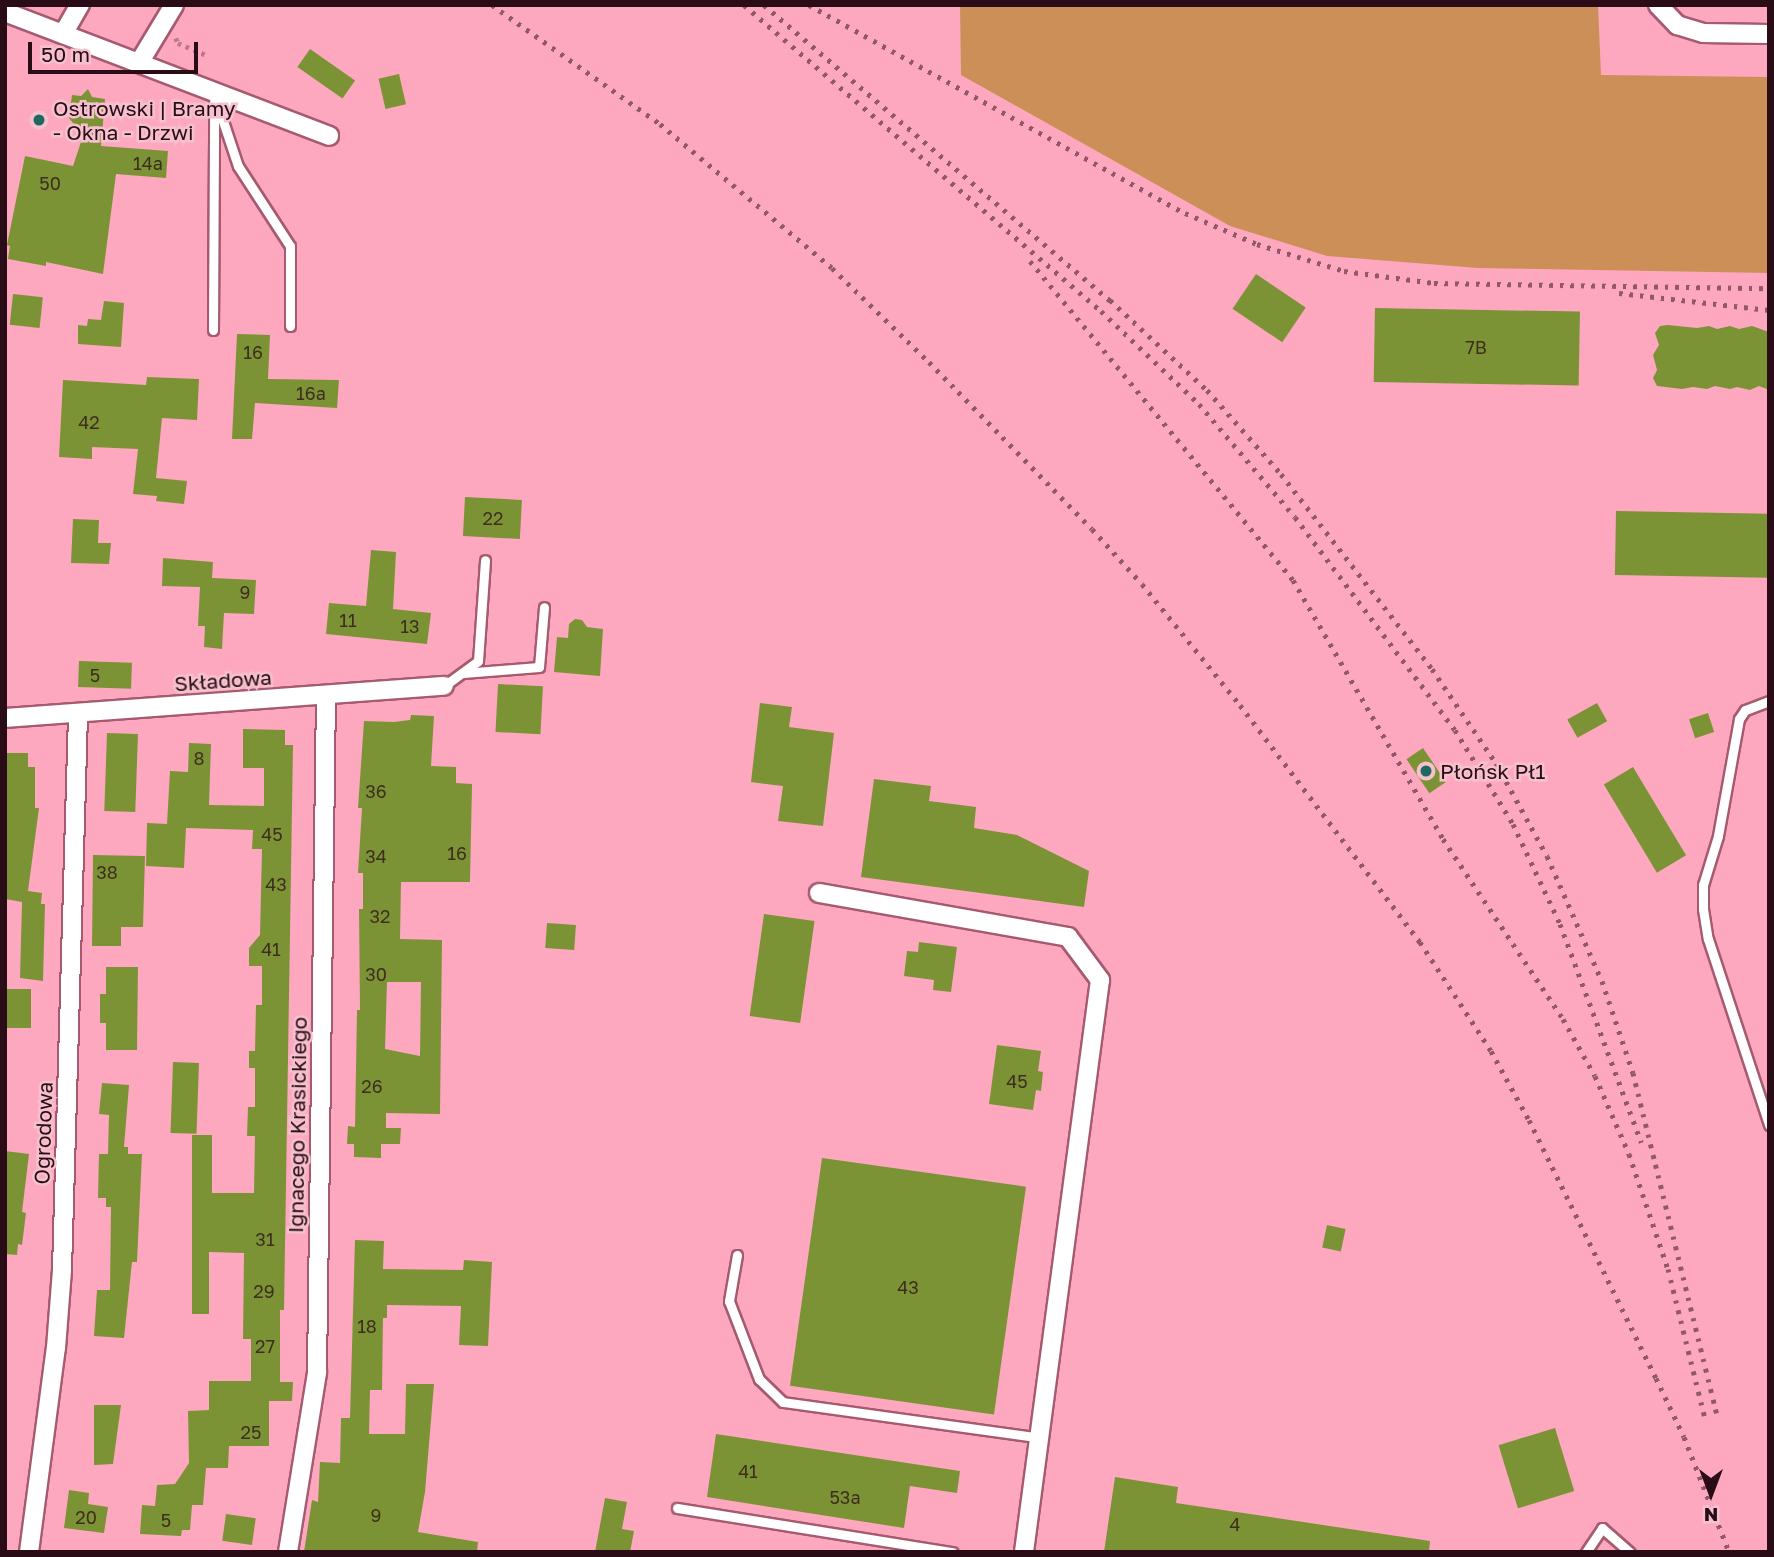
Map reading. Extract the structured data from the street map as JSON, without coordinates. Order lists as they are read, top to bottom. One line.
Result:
{"streets":{"street":["Składowa","Ignacego Krasickiego","Ogrodowa"]},"crossings":[["Składowa","Ignacego Krasickiego"],["Składowa","Ogrodowa"]],"places":["Ostrowski | Bramy - Okna - Drzwi","Płońsk Pł1"],"house_numbers":["14a","50","7B","16","16a","42","22","9","11","13","5","8","36","45","16","34","38","43","32","41","30","45","26","31","43","29","18","27","25","41","53a","9","20","5","4"],"scale_bar":"50 m","north":"bottom"}
